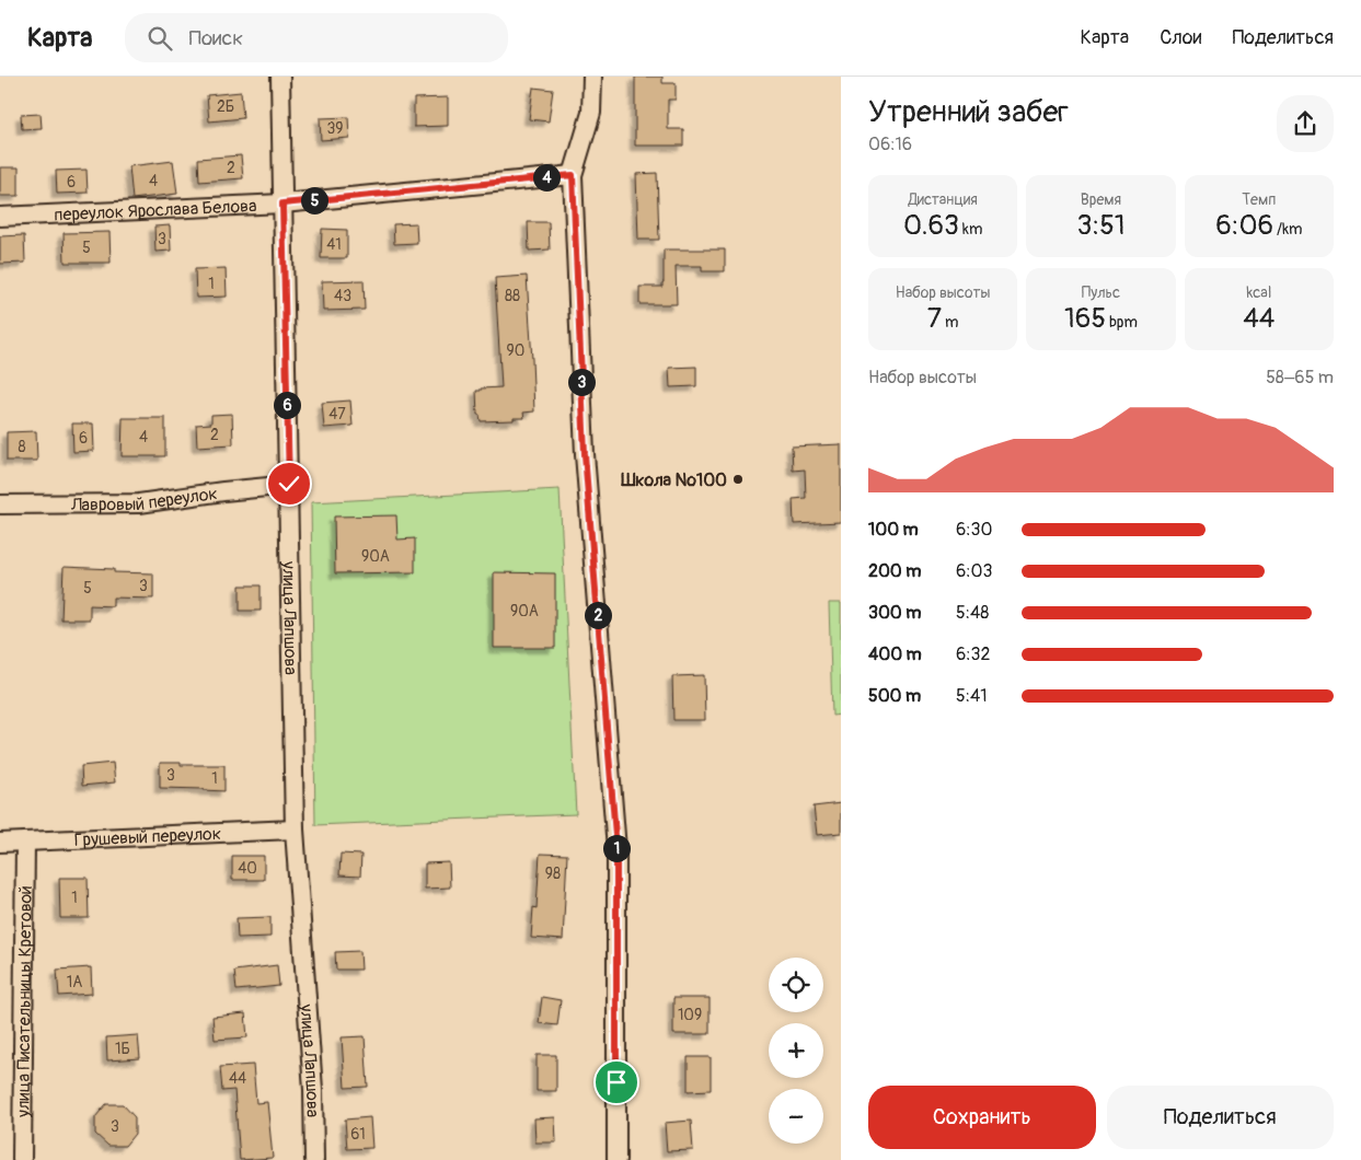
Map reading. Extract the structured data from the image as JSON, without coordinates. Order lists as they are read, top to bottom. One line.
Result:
{"streets":{"street":["переулок Ярослава Белова","Лавровый переулок","улица Лапшова","Грушевый переулок","улица Писательницы Кретовой"]},"crossings":[["переулок Ярослава Белова","улица Лапшова"],["Лавровый переулок","улица Лапшова"],["улица Лапшова","Грушевый переулок"],["Грушевый переулок","улица Писательницы Кретовой"]],"places":["Школа №100"],"house_numbers":["2Б","39","2","4","6","3","41","5","1","43","88","90","47","2","4","6","8","90А","3","5","90А","3","1","40","98","1","1А","109","1Б","44","3","61"],"page":{"header":"Карта","search":"Поиск","nav":["Карта","Слои","Поделиться"],"heading":["Утренний забег","06:16"],"pins":["4","5","3","6","2","1"],"stats":[["Дистанция","0.63 km"],["Время","3:51"],["Темп","6:06 /km"],["Набор высоты","7 m"],["Пульс","165 bpm"],["kcal","44"]],"chart":["Набор высоты","58–65 m"],"list":[{"name":"100 m","note":"6:30"},{"name":"200 m","note":"6:03"},{"name":"300 m","note":"5:48"},{"name":"400 m","note":"6:32"},{"name":"500 m","note":"5:41"}],"map_buttons":["+","−"],"buttons":["Сохранить","Поделиться"]}}
